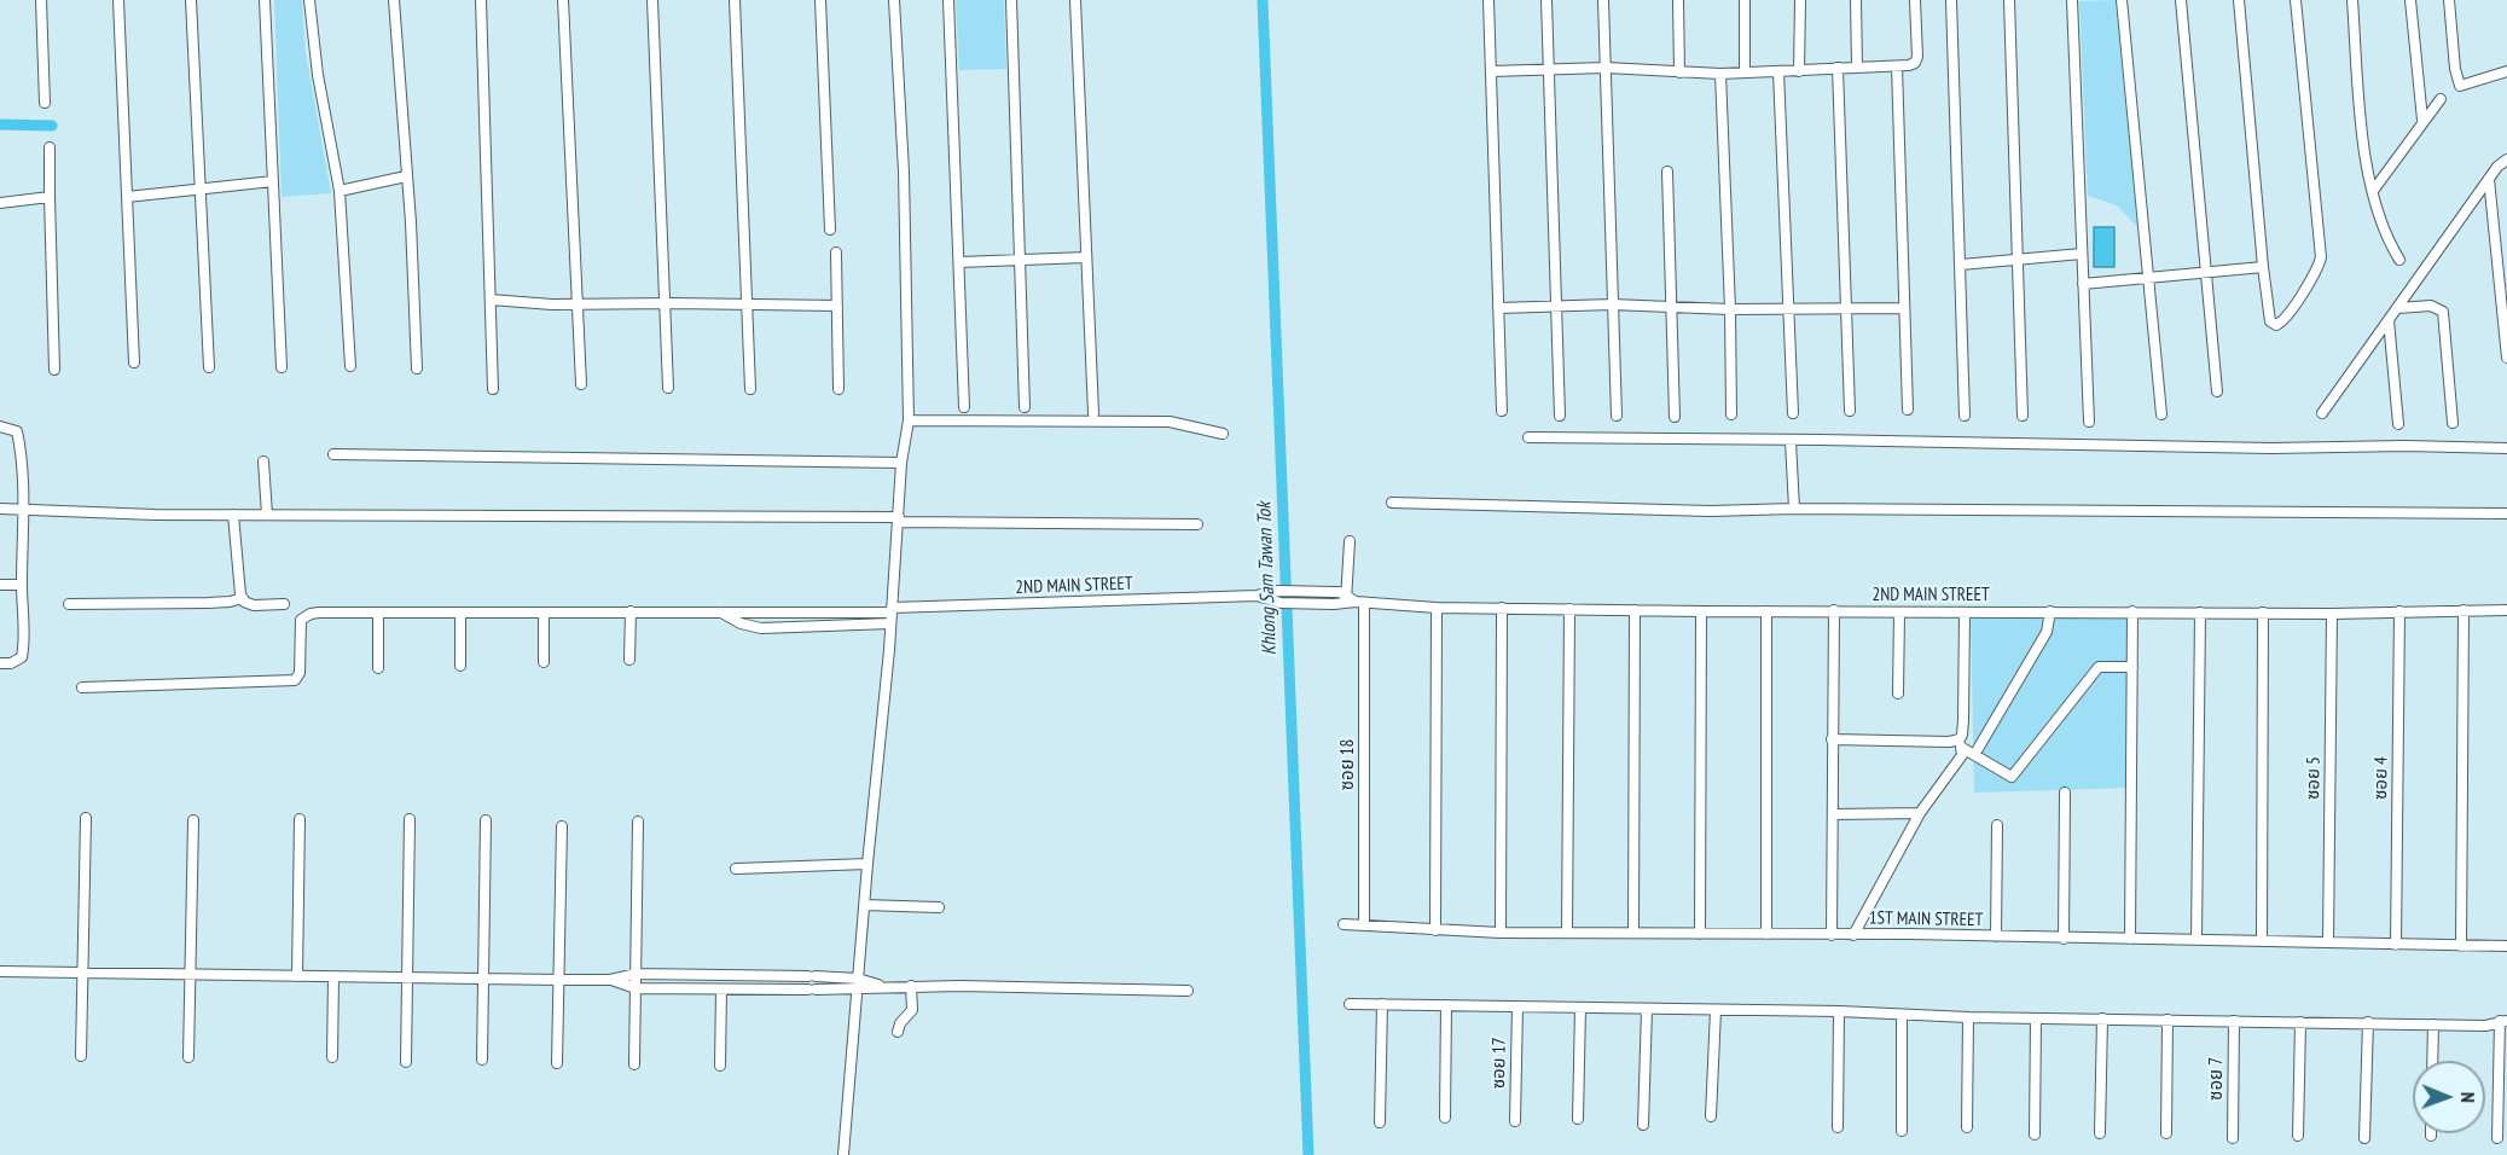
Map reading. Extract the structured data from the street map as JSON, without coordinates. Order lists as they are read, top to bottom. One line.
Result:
{"streets":{"street":["2ND MAIN STREET","ซอย 18","ซอย 5","ซอย 4","1ST MAIN STREET","ซอย 17","ซอย 7"]},"crossings":[["2ND MAIN STREET","ซอย 18"],["2ND MAIN STREET","ซอย 5"],["2ND MAIN STREET","ซอย 4"],["ซอย 18","1ST MAIN STREET"],["ซอย 5","1ST MAIN STREET"],["ซอย 4","1ST MAIN STREET"]],"water":["Khlong Sam Tawan Tok"],"north":"right"}
